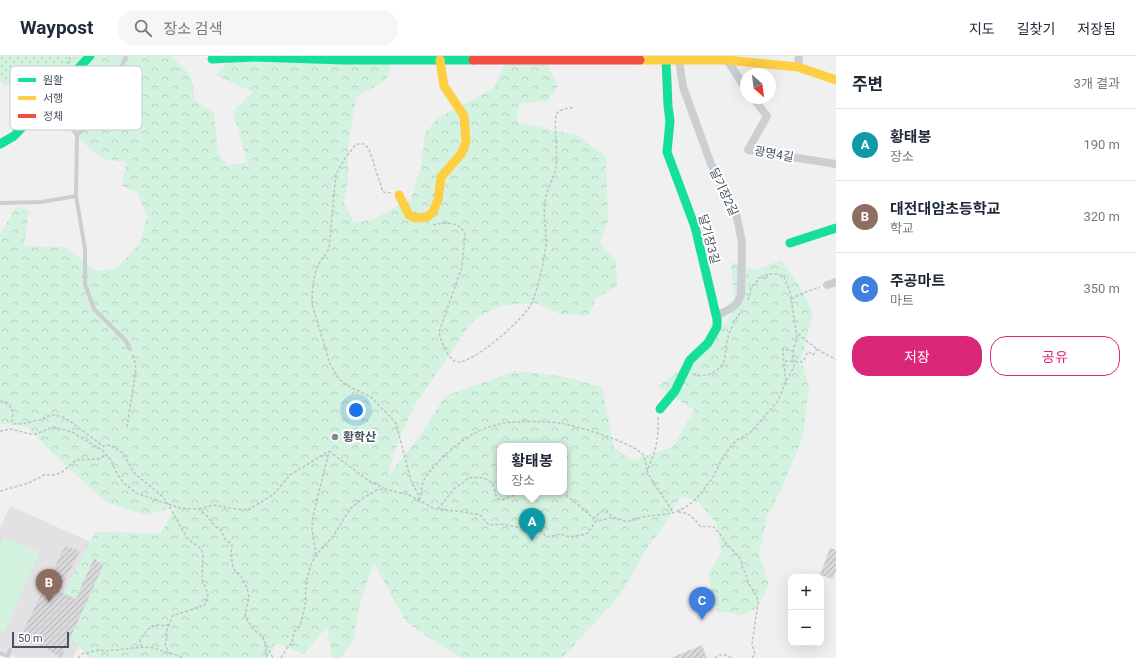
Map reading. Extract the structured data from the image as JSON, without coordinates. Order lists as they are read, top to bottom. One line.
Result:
{"streets":{"street":["광명4길","달기장2길","달기장3길"]},"crossings":[["달기장2길","달기장3길"]],"places":["황학산"],"legend":["원활","서행","정체"],"scale_bar":"50 m","north":"bottom right","page":{"header":"Waypost","search":"장소 검색","nav":["지도","길찾기","저장됨"],"heading":["주변","3개 결과"],"list":[{"mark":"A","name":"황태봉","note":"장소","value":"190 m"},{"mark":"B","name":"대전대암초등학교","note":"학교","value":"320 m"},{"mark":"C","name":"주공마트","note":"마트","value":"350 m"}],"buttons":["저장","공유"],"popup":["황태봉","장소"],"pins":["A","B","C"],"map_buttons":["+","−"],"scale":"50 m"}}
